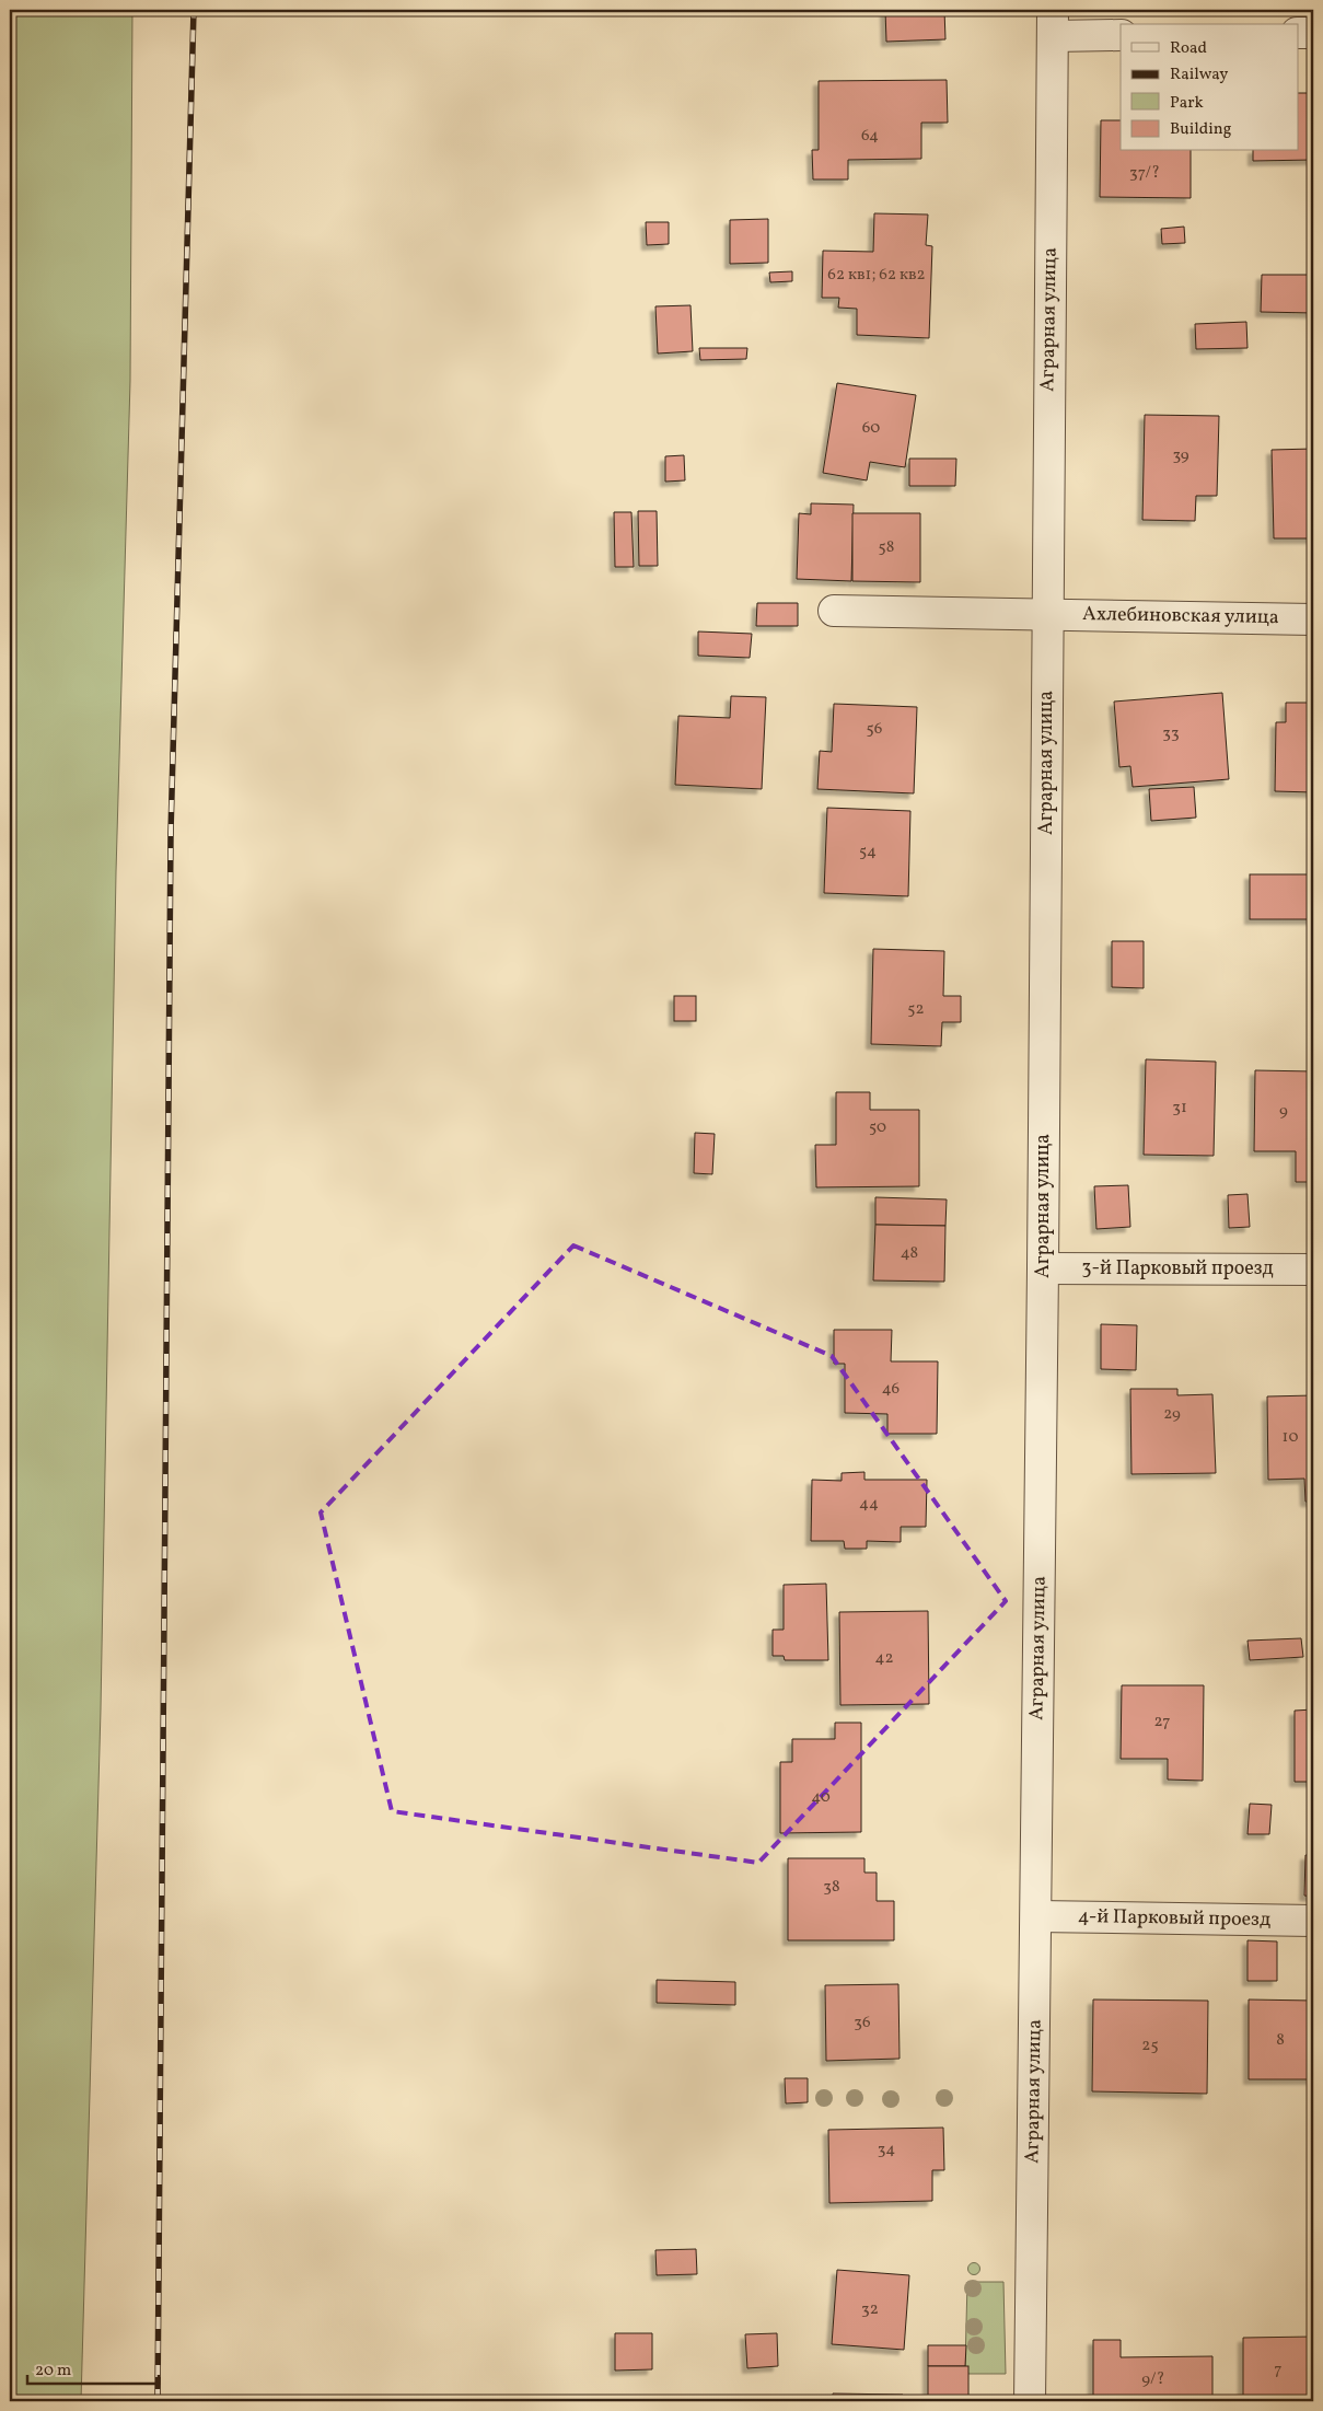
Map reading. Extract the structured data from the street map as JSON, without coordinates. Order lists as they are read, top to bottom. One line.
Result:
{"streets":{"street":["Аграрная улица","Ахлебиновская улица","3-й Парковый проезд","4-й Парковый проезд"]},"crossings":[["Аграрная улица","Ахлебиновская улица"],["Аграрная улица","3-й Парковый проезд"],["Аграрная улица","4-й Парковый проезд"]],"house_numbers":["64","37/?","62 кв1; 62 кв2","60","39","58","56","33","54","52","31","9","50","48","46","29","10","44","42","27","40","38","36","8","25","34","32","7","9/?"],"legend":["Road","Railway","Park","Building"],"scale_bar":"20 m"}
